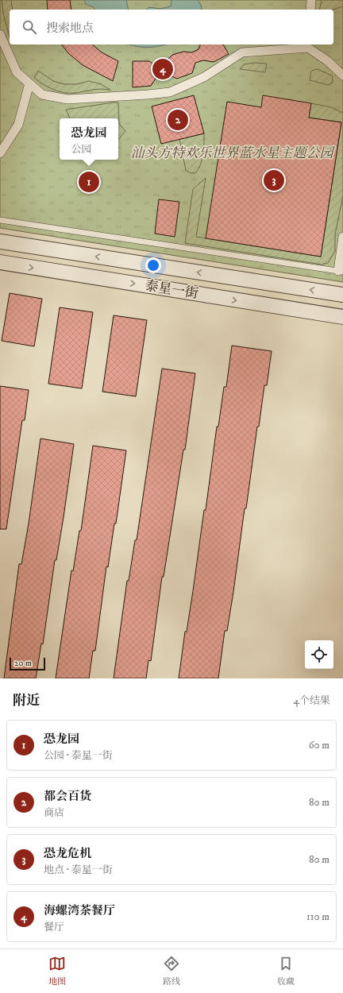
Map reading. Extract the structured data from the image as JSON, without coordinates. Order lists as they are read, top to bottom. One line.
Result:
{"streets":{"street":["泰星一街"]},"parks":["汕头方特欢乐世界蓝水星主题公园"],"scale_bar":"20 m","page":{"search":"搜索地点","pins":["4","2","3","1"],"popup":["恐龙园","公园"],"scale":"20 m","heading":["附近","4个结果"],"list":[{"mark":"1","name":"恐龙园","note":"公园 · 泰星一街","value":"60 m"},{"mark":"2","name":"都会百货","note":"商店","value":"80 m"},{"mark":"3","name":"恐龙危机","note":"地点 · 泰星一街","value":"80 m"},{"mark":"4","name":"海螺湾茶餐厅","note":"餐厅","value":"110 m"}],"nav":["地图","路线","收藏"]}}
